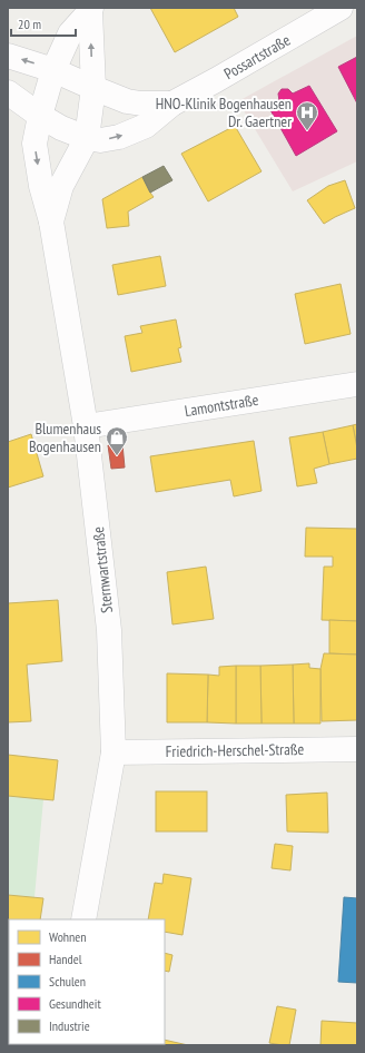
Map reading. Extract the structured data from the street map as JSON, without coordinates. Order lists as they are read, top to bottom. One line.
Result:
{"streets":{"street":["Possartstraße","Lamontstraße","Sternwartstraße","Friedrich-Herschel-Straße"]},"crossings":[["Possartstraße","Sternwartstraße"],["Lamontstraße","Sternwartstraße"],["Sternwartstraße","Friedrich-Herschel-Straße"]],"places":{"hospital":["HNO-Klinik Bogenhausen Dr. Gaertner"],"shop":["Blumenhaus Bogenhausen"]},"legend":["Wohnen","Handel","Schulen","Gesundheit","Industrie"],"scale_bar":"20 m"}
